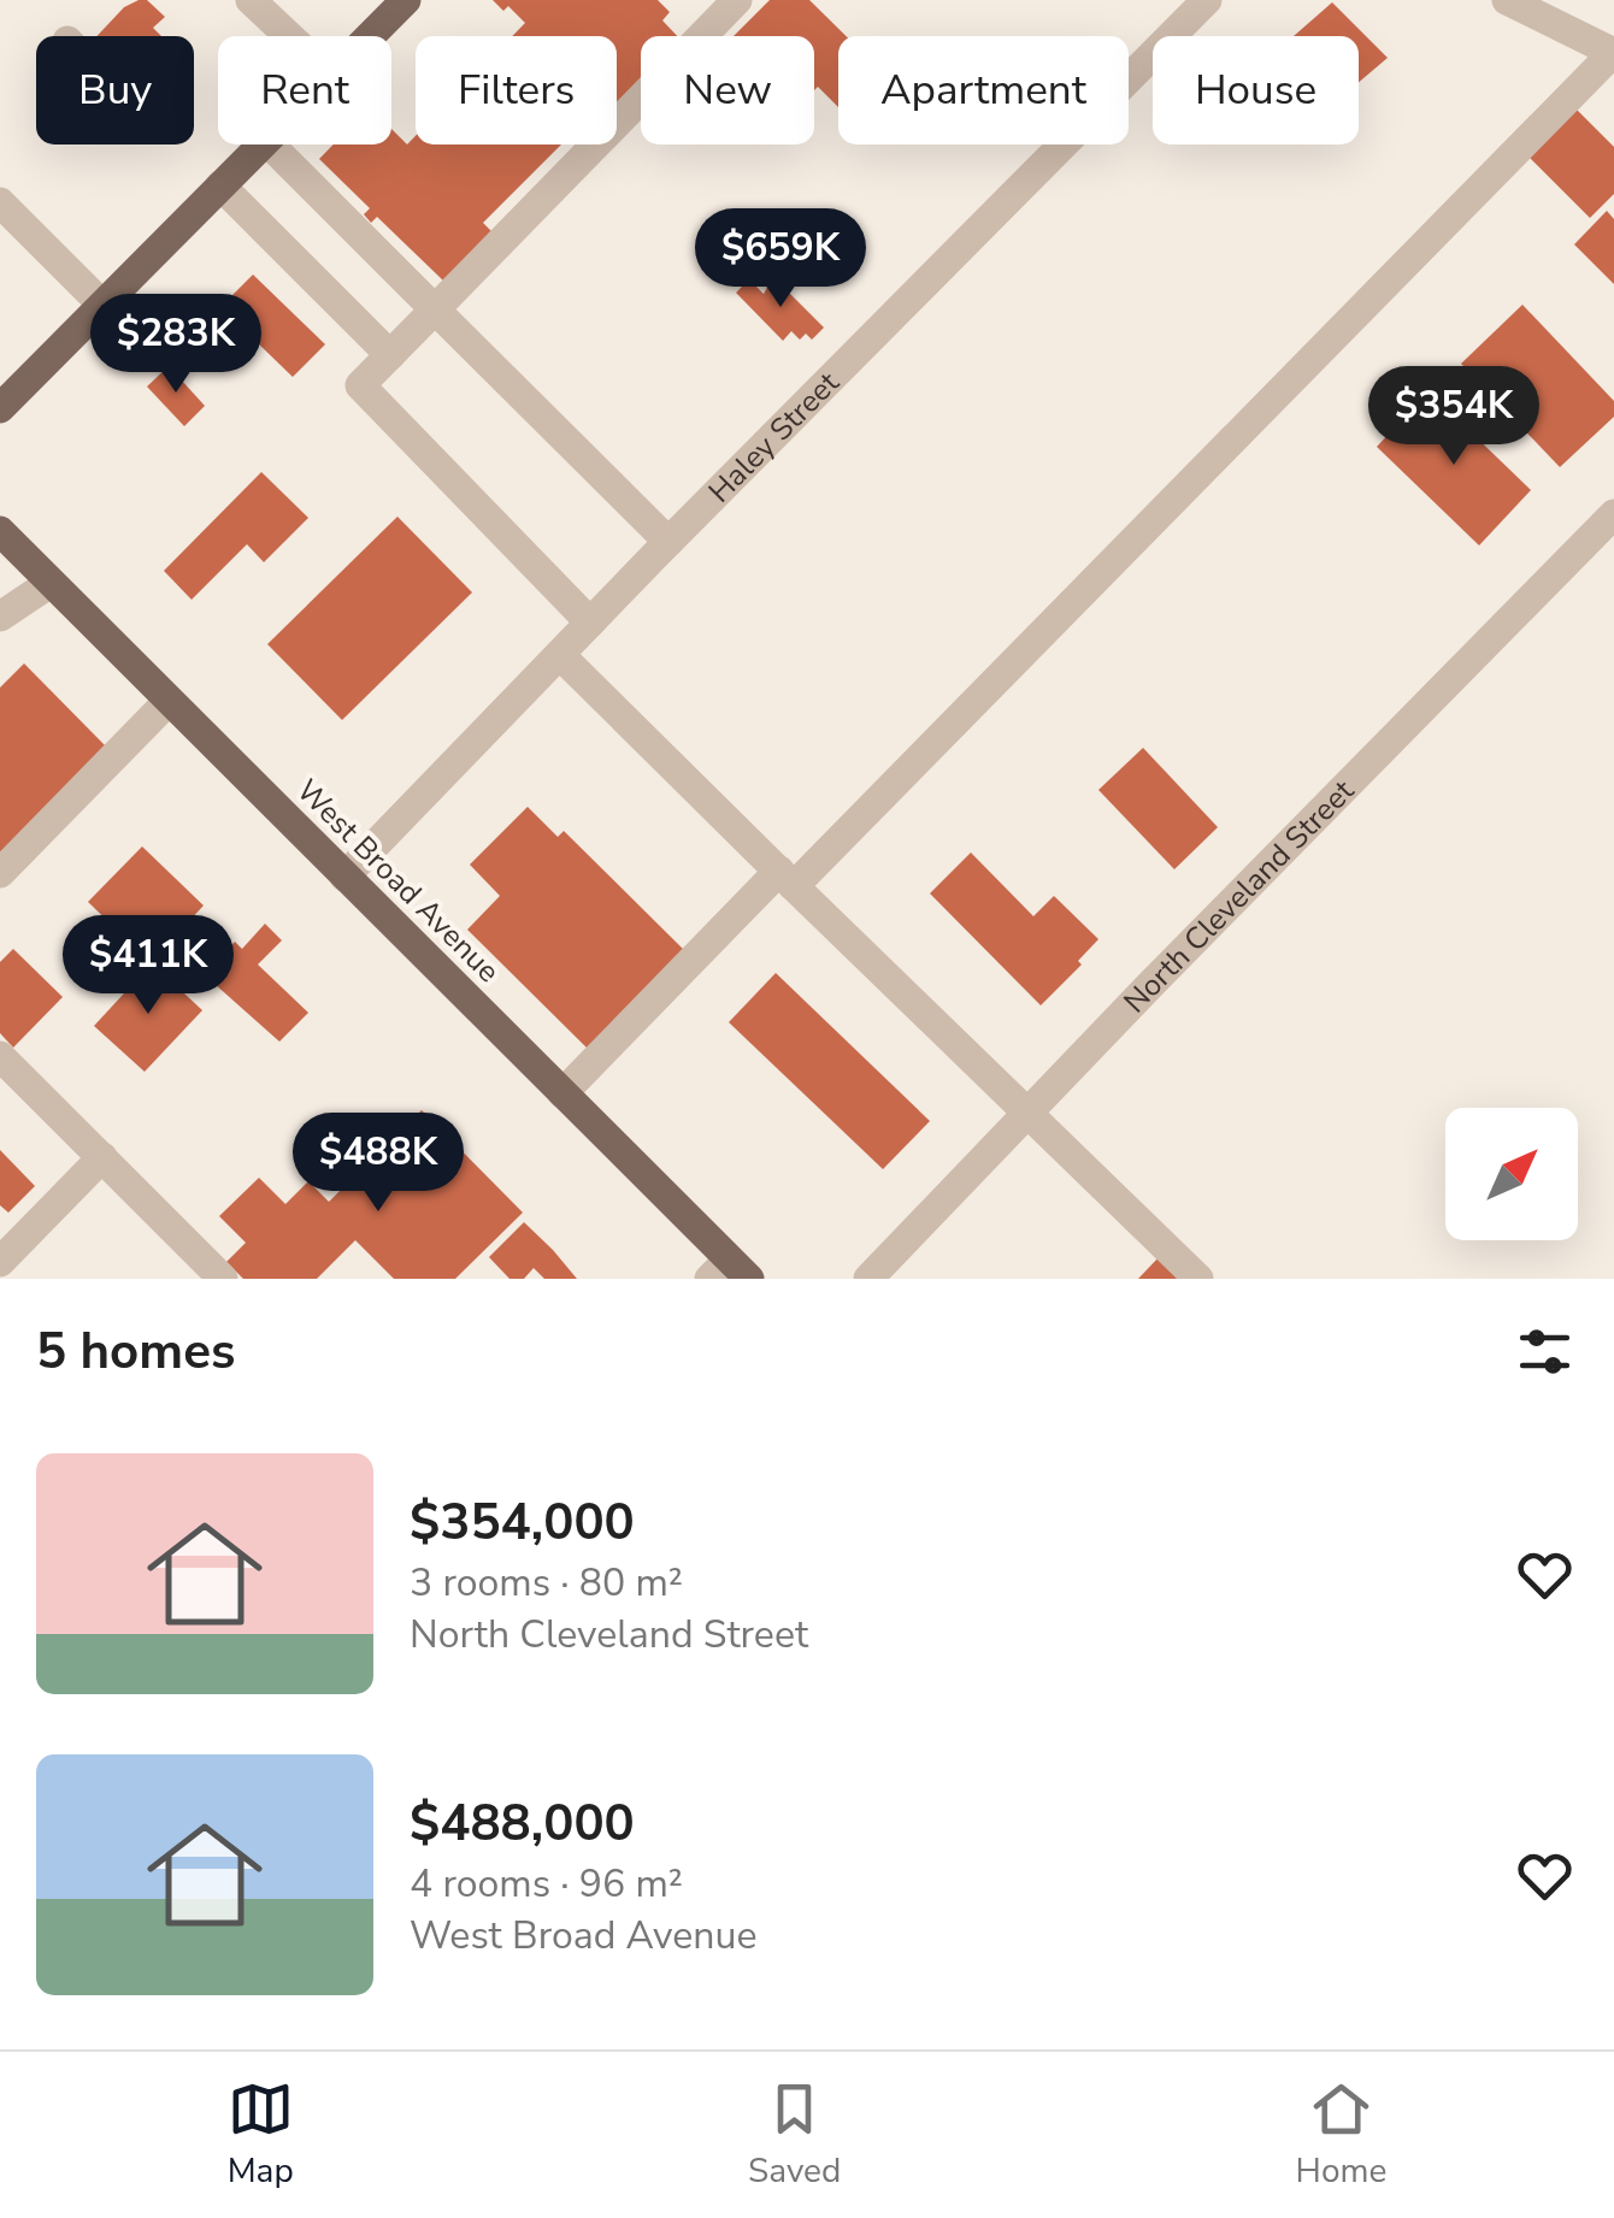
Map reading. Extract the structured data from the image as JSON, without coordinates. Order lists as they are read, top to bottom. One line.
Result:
{"streets":{"main road":["West Broad Avenue"],"street":["Haley Street","North Cleveland Street"]},"crossings":[["Haley Street","West Broad Avenue"]],"north":"top right","page":{"chip":["Buy","Rent","Filters","New","Apartment","House"],"price":["$659K","$283K","$354K","$411K","$488K"],"heading":"5 homes","list":[{"name":"$354,000","note":"3 rooms · 80 m² · North Cleveland Street"},{"name":"$488,000","note":"4 rooms · 96 m² · West Broad Avenue"}],"tabs":["Map","Saved","Home"]}}
